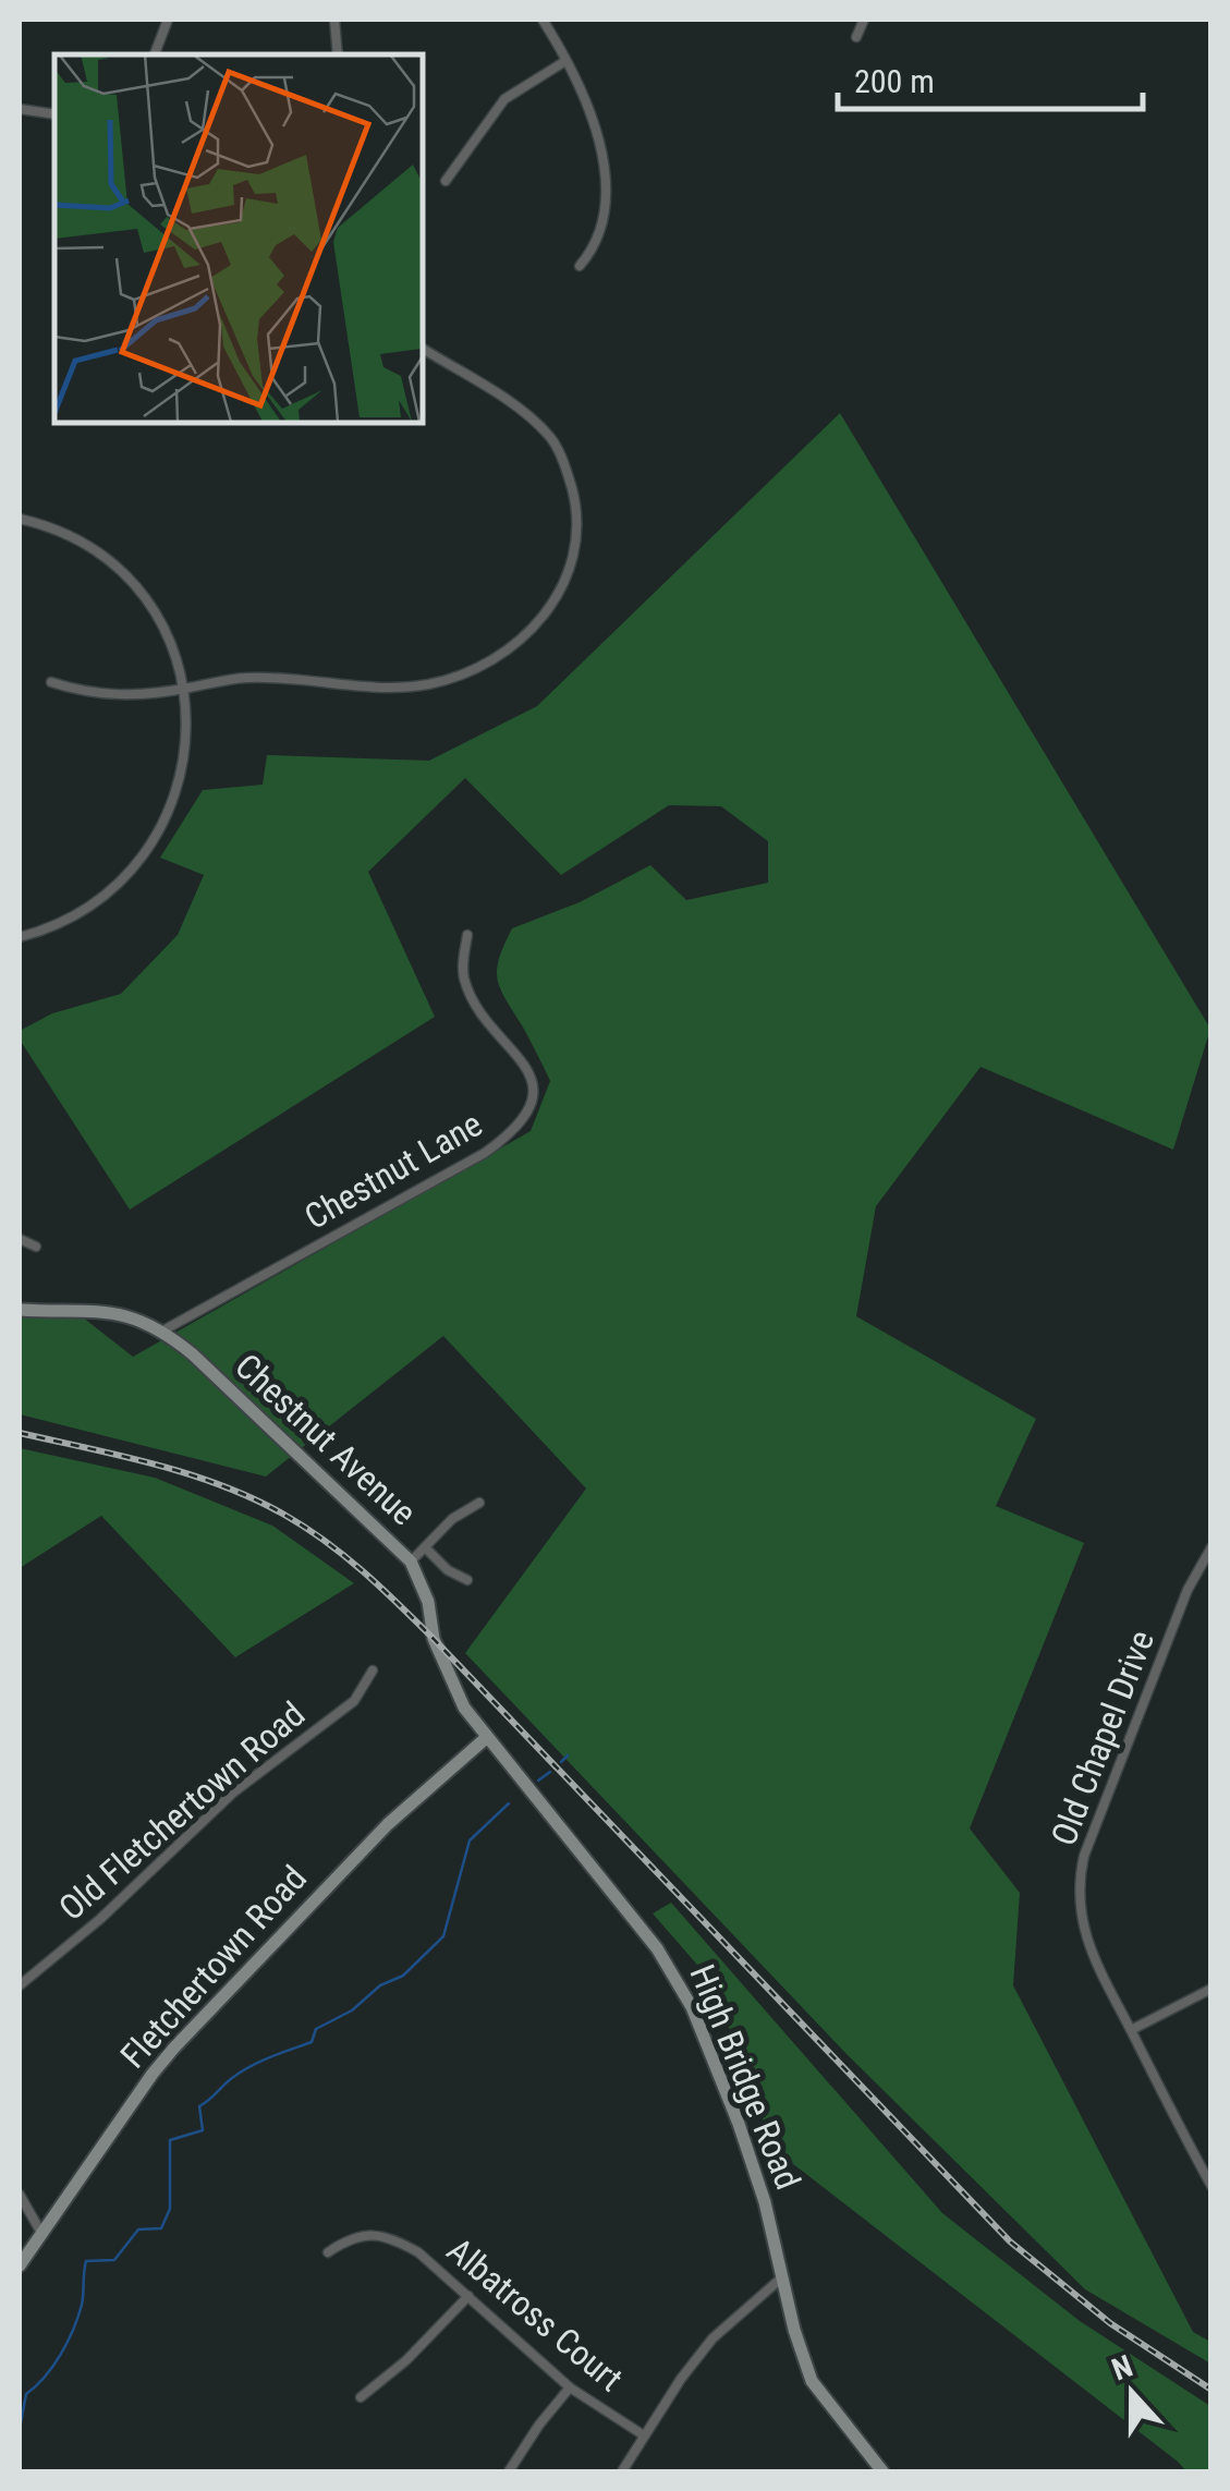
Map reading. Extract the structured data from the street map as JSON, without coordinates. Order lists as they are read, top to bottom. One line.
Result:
{"streets":{"street":["Chestnut Lane","Chestnut Avenue","Old Chapel Drive","Old Fletchertown Road","Fletchertown Road","High Bridge Road","Albatross Court"]},"crossings":[["Chestnut Lane","Chestnut Avenue"],["Chestnut Avenue","Fletchertown Road"],["Chestnut Avenue","High Bridge Road"],["Fletchertown Road","High Bridge Road"]],"scale_bar":"200 m","north":"top"}
